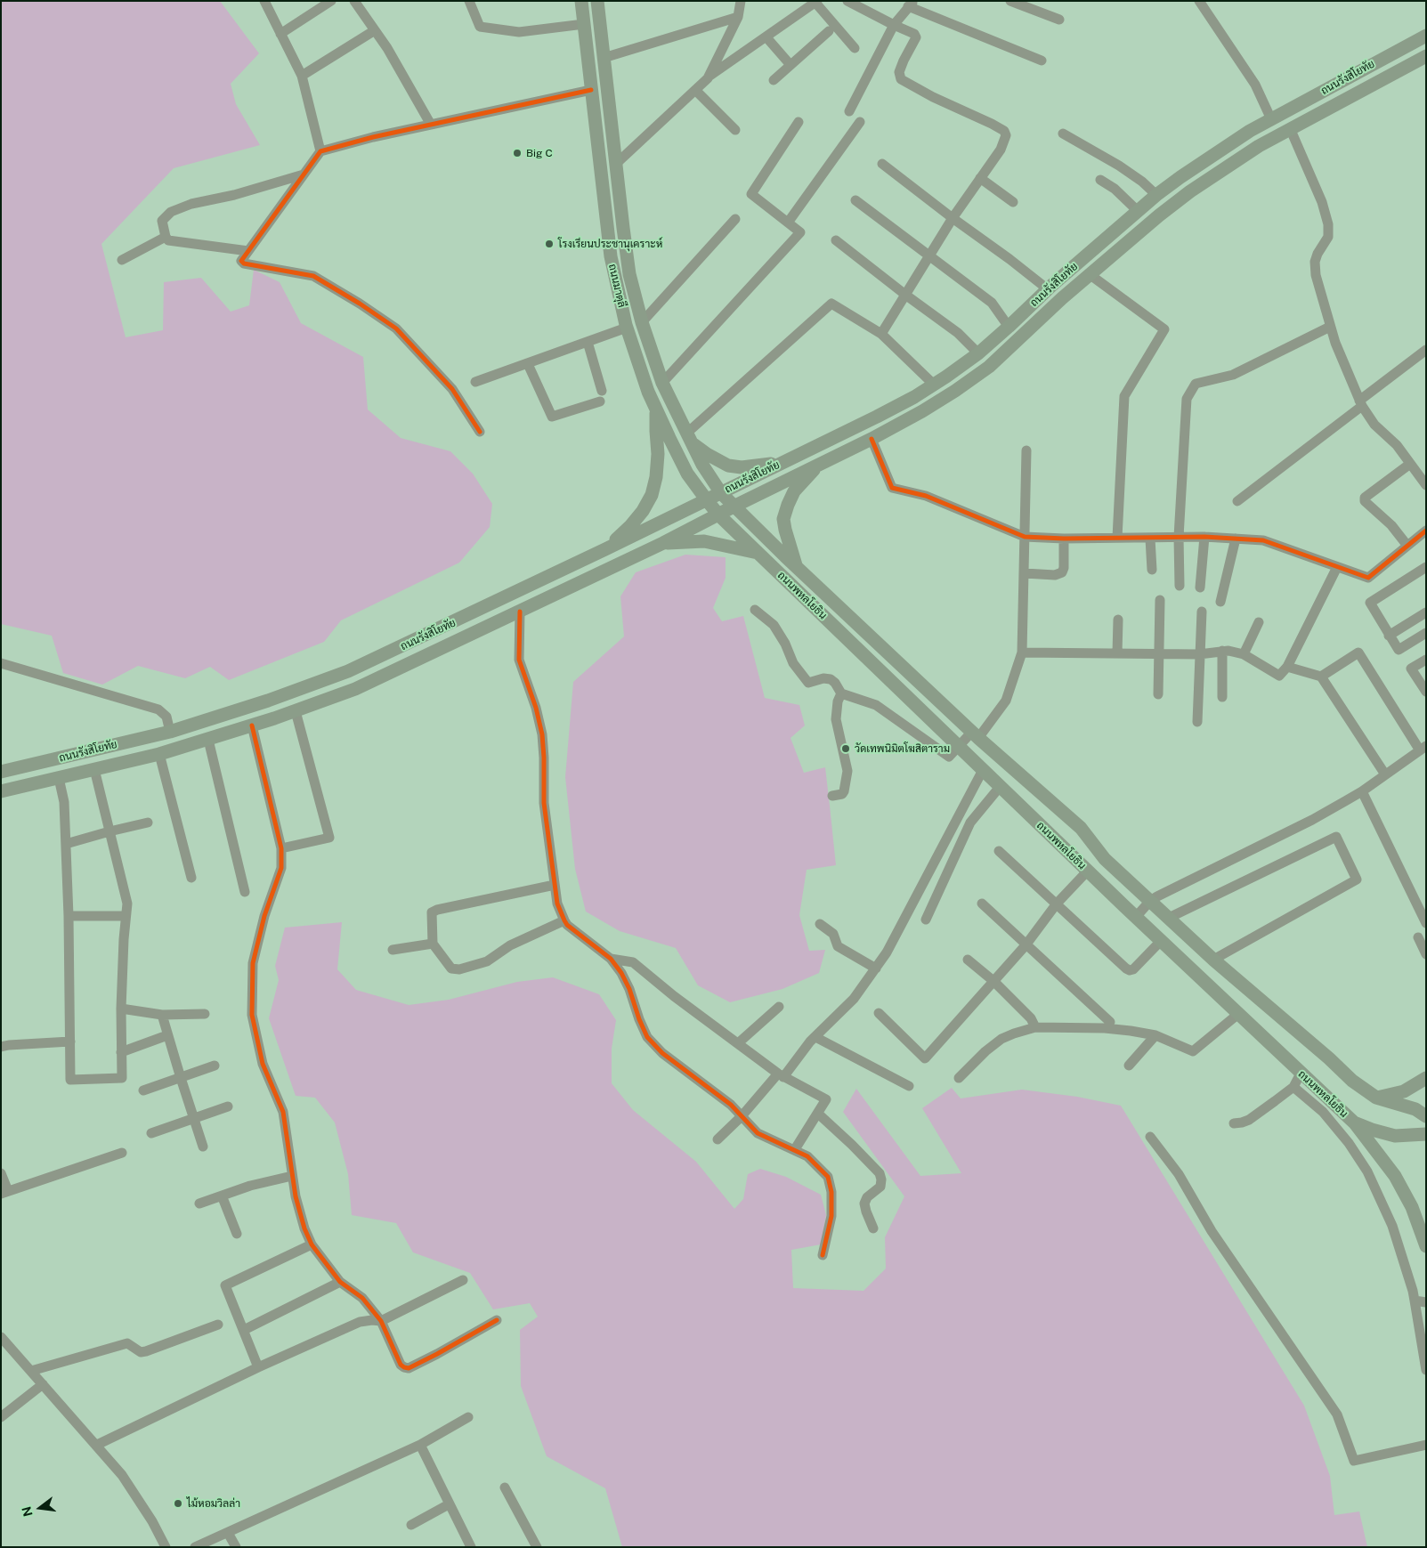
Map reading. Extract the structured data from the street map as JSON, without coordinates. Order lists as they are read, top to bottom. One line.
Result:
{"streets":{"main road":["ถนนรังสิโยทัย","ถนนมาตุลี","ถนนพหลโยธิน"]},"crossings":[["ถนนรังสิโยทัย","ถนนมาตุลี"],["ถนนรังสิโยทัย","ถนนพหลโยธิน"],["ถนนมาตุลี","ถนนพหลโยธิน"]],"places":["Big C","โรงเรียนประชานุเคราะห์","วัดเทพนิมิตโฆสิตาราม","ไม้หอมวิลล่า"],"north":"left"}
